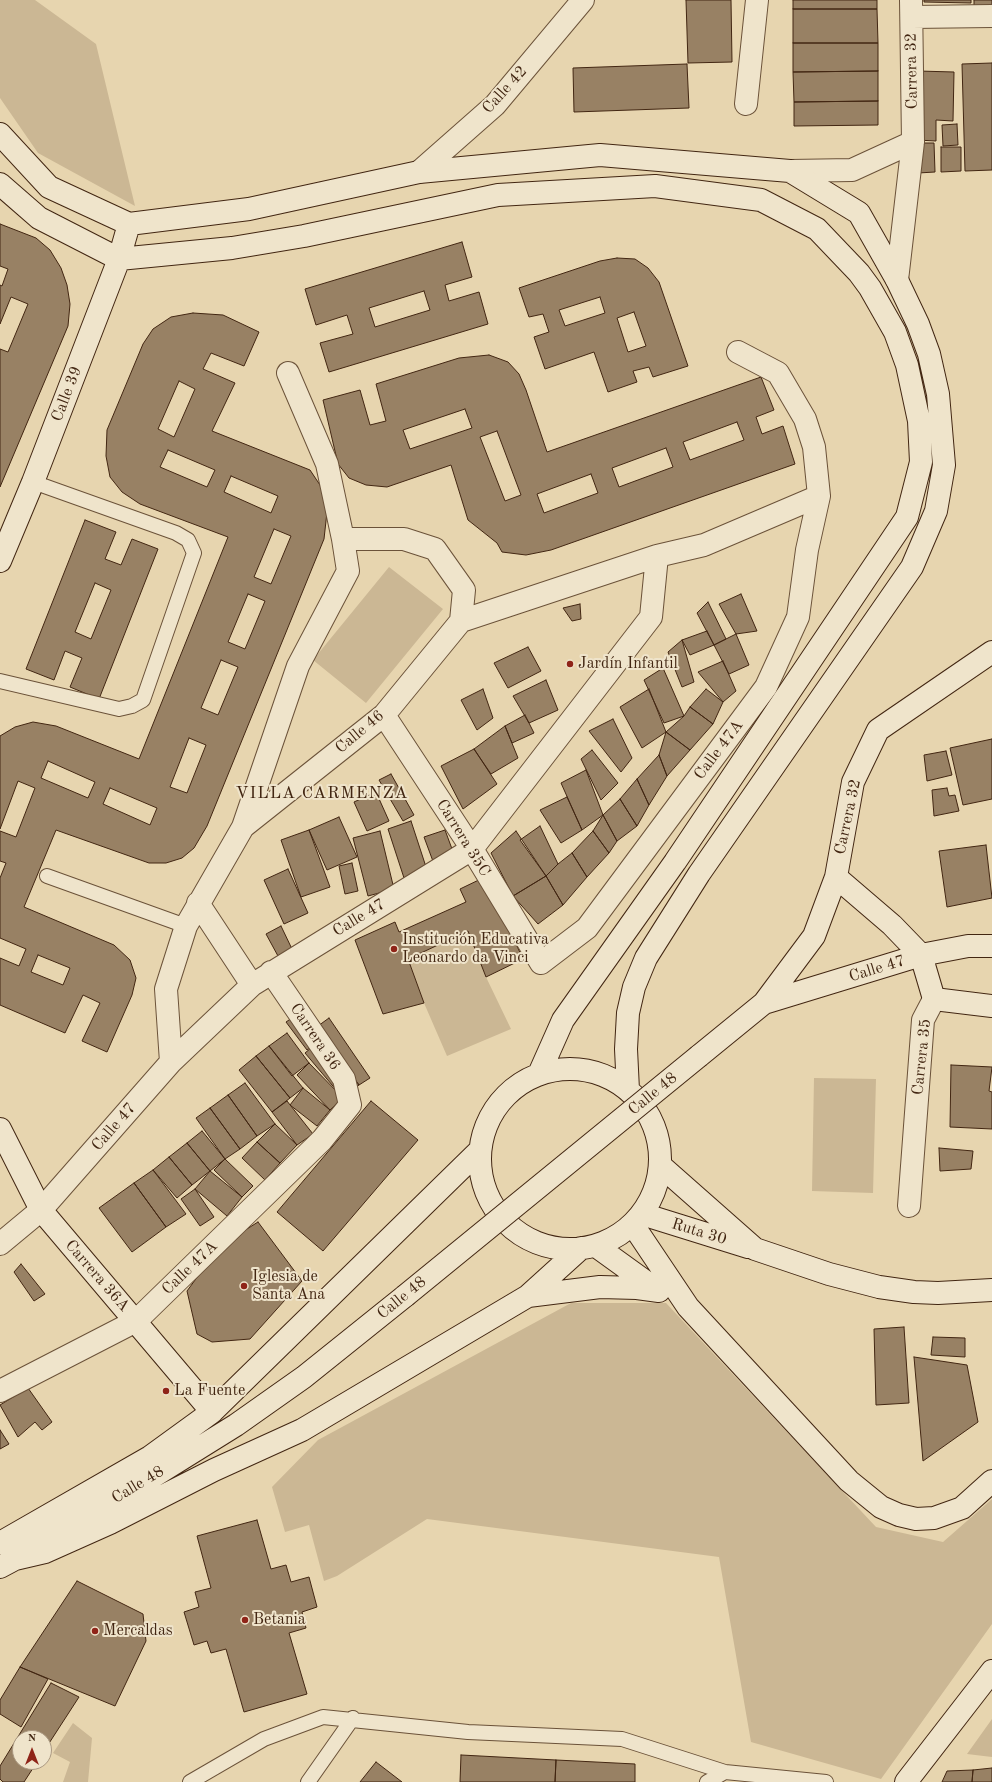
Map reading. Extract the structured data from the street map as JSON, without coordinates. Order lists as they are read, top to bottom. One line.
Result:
{"streets":{"main road":["Carrera 32","Calle 42","Calle 39","Calle 46","Calle 47A","Carrera 35C","Calle 47","Carrera 36","Carrera 35","Calle 48","Ruta 30","Carrera 36A"]},"crossings":[["Carrera 32","Calle 47"],["Carrera 32","Carrera 35"],["Carrera 32","Calle 48"],["Calle 46","Carrera 35C"],["Calle 47A","Carrera 35C"],["Calle 47A","Carrera 36"],["Calle 47A","Carrera 36A"],["Carrera 35C","Calle 47"],["Calle 47","Carrera 36"],["Calle 47","Carrera 35"],["Calle 47","Calle 48"],["Calle 47","Carrera 36A"],["Calle 48","Carrera 36A"]],"districts":["VILLA CARMENZA"],"places":["Jardín Infantil","Institución Educativa Leonardo da Vinci","Iglesia de Santa Ana","La Fuente","Betania","Mercaldas"],"north":"top"}
